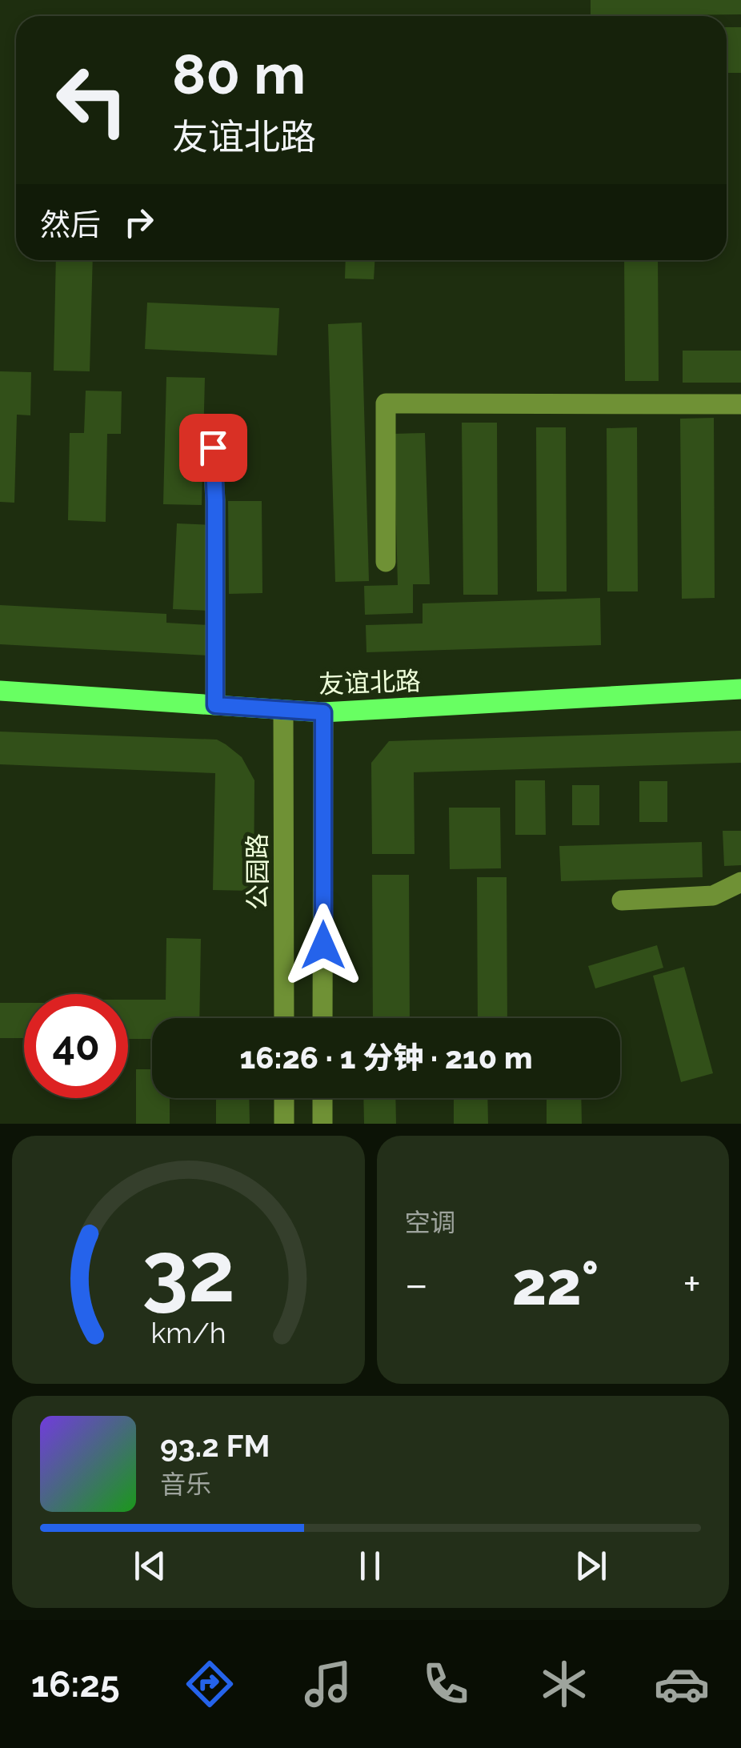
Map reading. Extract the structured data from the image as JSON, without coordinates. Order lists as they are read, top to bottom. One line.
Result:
{"streets":{"main road":["友谊北路"],"street":["公园路"]},"crossings":[["友谊北路","公园路"]],"page":{"turn":["80 m","友谊北路"],"then":"然后","limit":"40","trip":"16:26 · 1 分钟 · 210 m","tile":"空调","heat":["−","22°","+"],"song":["93.2 FM","音乐"],"tabs":"16:25","gauge":["32","km/h"]}}
